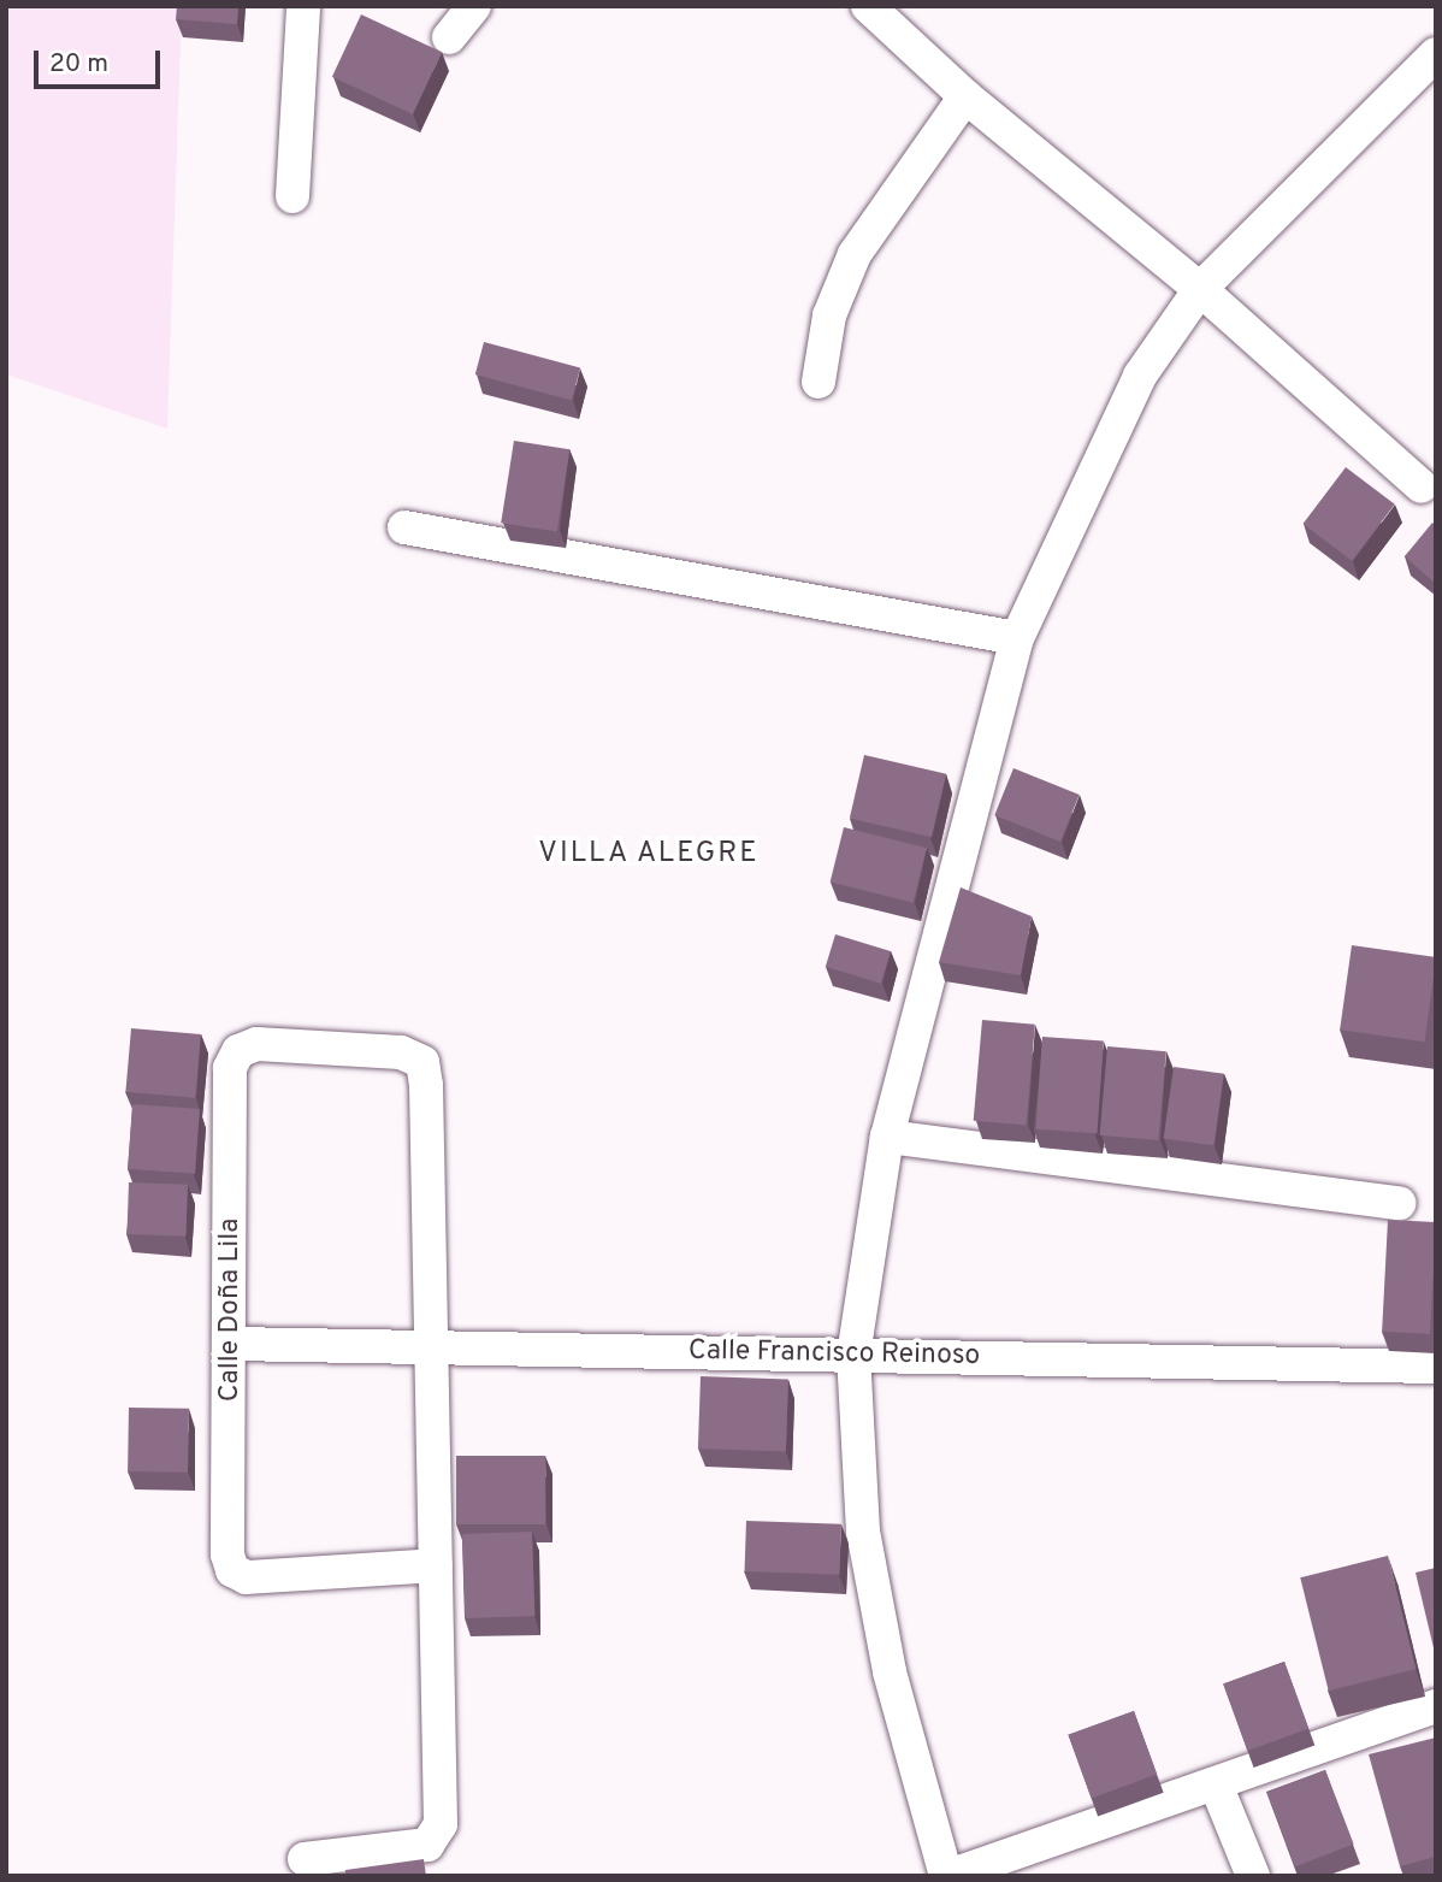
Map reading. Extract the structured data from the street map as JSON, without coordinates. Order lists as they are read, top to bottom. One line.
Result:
{"streets":{"street":["Calle Doña Lila","Calle Francisco Reinoso"]},"crossings":[["Calle Doña Lila","Calle Francisco Reinoso"]],"districts":["VILLA ALEGRE"],"scale_bar":"20 m"}
